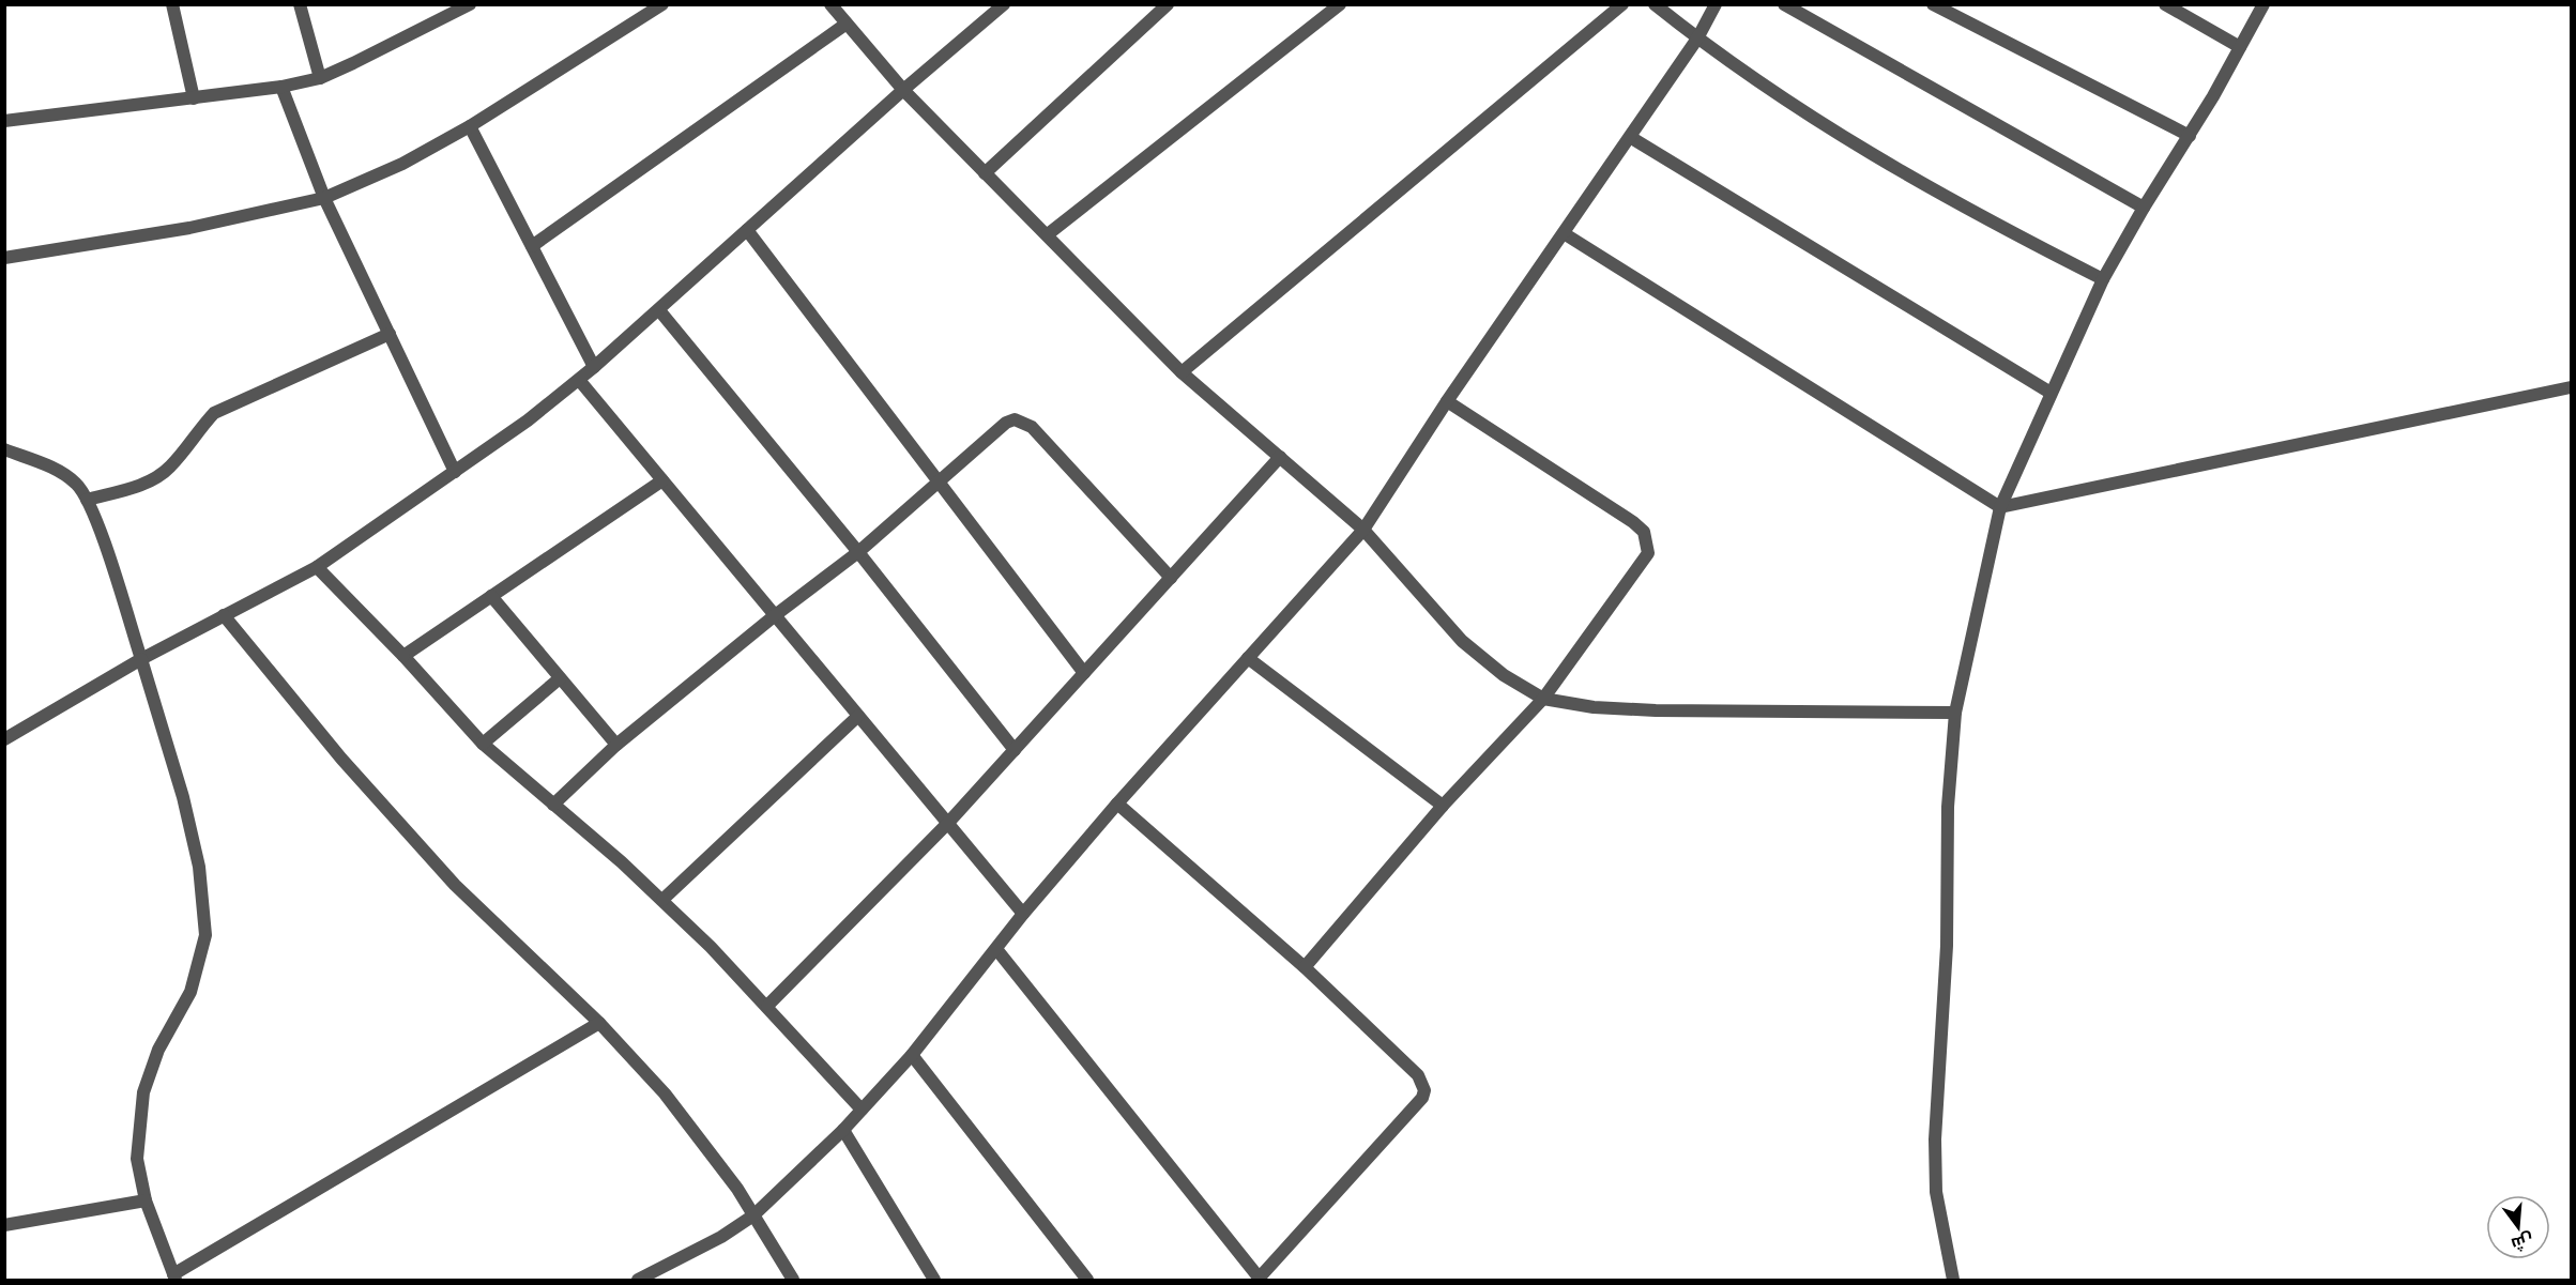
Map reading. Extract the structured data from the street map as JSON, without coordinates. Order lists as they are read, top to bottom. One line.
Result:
{"north":"bottom"}
